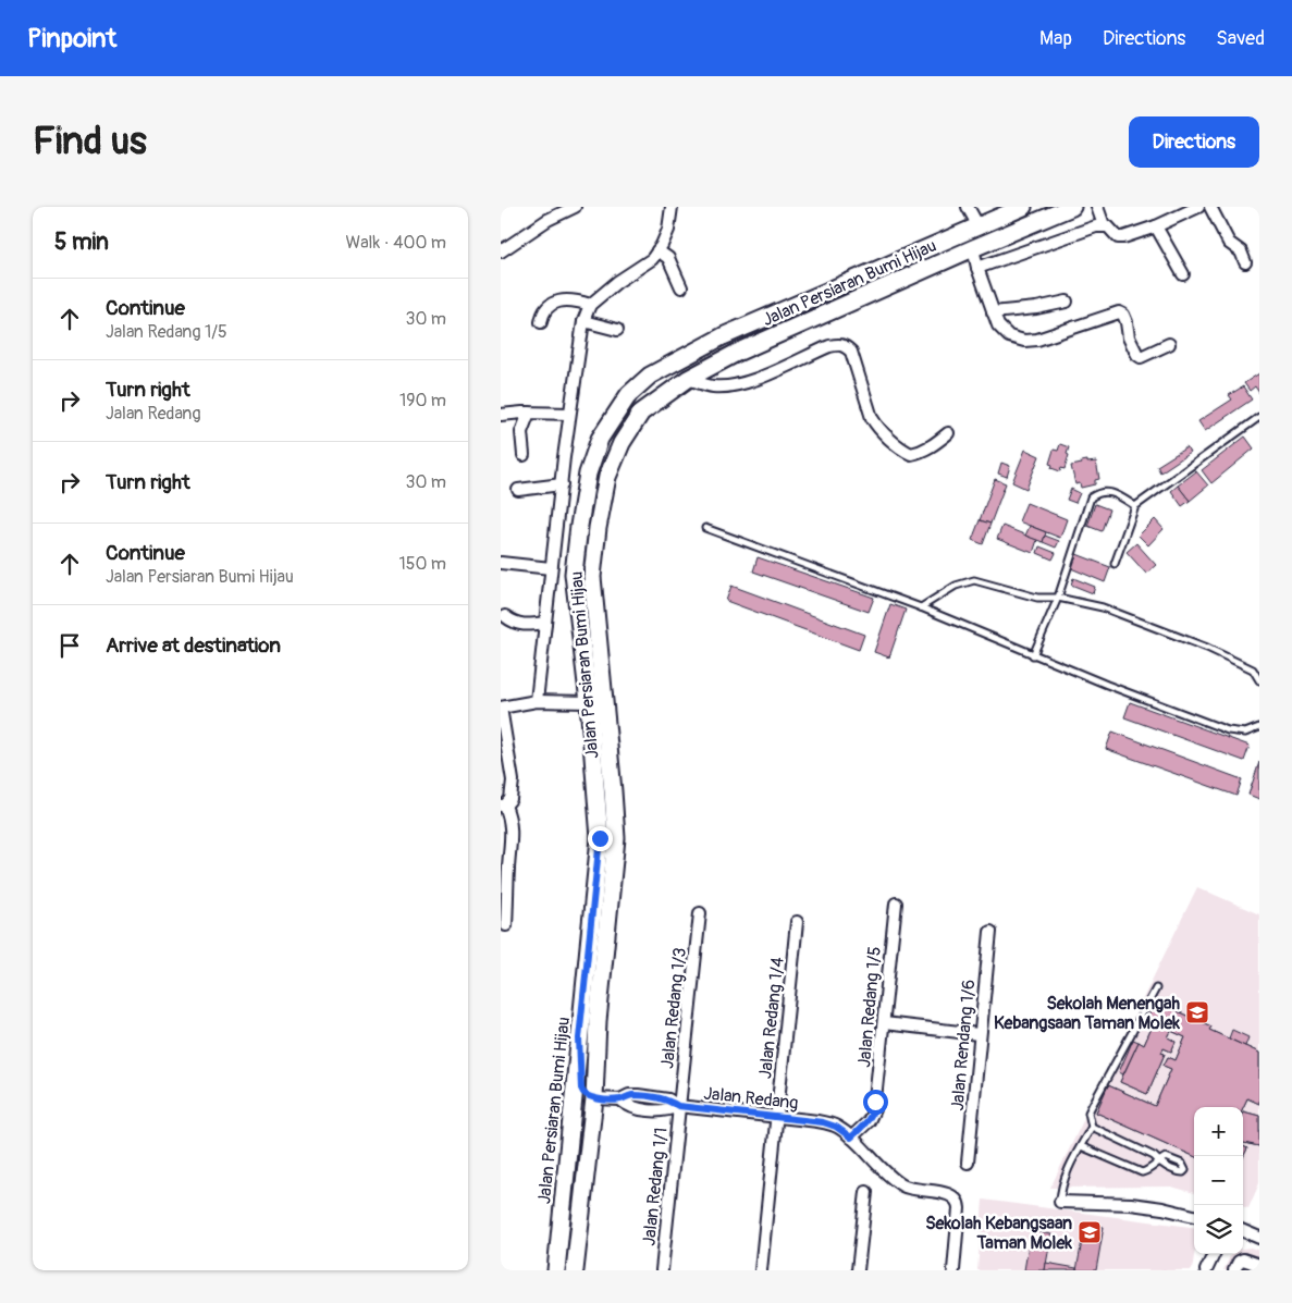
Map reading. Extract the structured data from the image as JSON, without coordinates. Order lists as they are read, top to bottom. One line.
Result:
{"streets":{"main road":["Jalan Persiaran Bumi Hijau"],"street":["Jalan Redang 1/5","Jalan Redang 1/3","Jalan Redang 1/4","Jalan Rendang 1/6","Jalan Redang","Jalan Redang 1/1"]},"crossings":[["Jalan Persiaran Bumi Hijau","Jalan Redang"],["Jalan Redang 1/5","Jalan Redang"],["Jalan Redang 1/3","Jalan Redang"],["Jalan Redang 1/3","Jalan Redang 1/1"],["Jalan Redang 1/4","Jalan Redang"],["Jalan Redang","Jalan Redang 1/1"]],"places":{"school or university":["Sekolah Menengah Kebangsaan Taman Molek","Sekolah Kebangsaan Taman Molek"]},"page":{"header":"Pinpoint","nav":["Map","Directions","Saved"],"buttons":"Directions","title":"Find us","heading":["5 min","Walk · 400 m"],"list":[["Continue","Jalan Redang 1/5","30 m"],["Turn right","Jalan Redang","190 m"],["Turn right","30 m"],["Continue","Jalan Persiaran Bumi Hijau","150 m"],"Arrive at destination"],"map_buttons":["+","−"]}}
